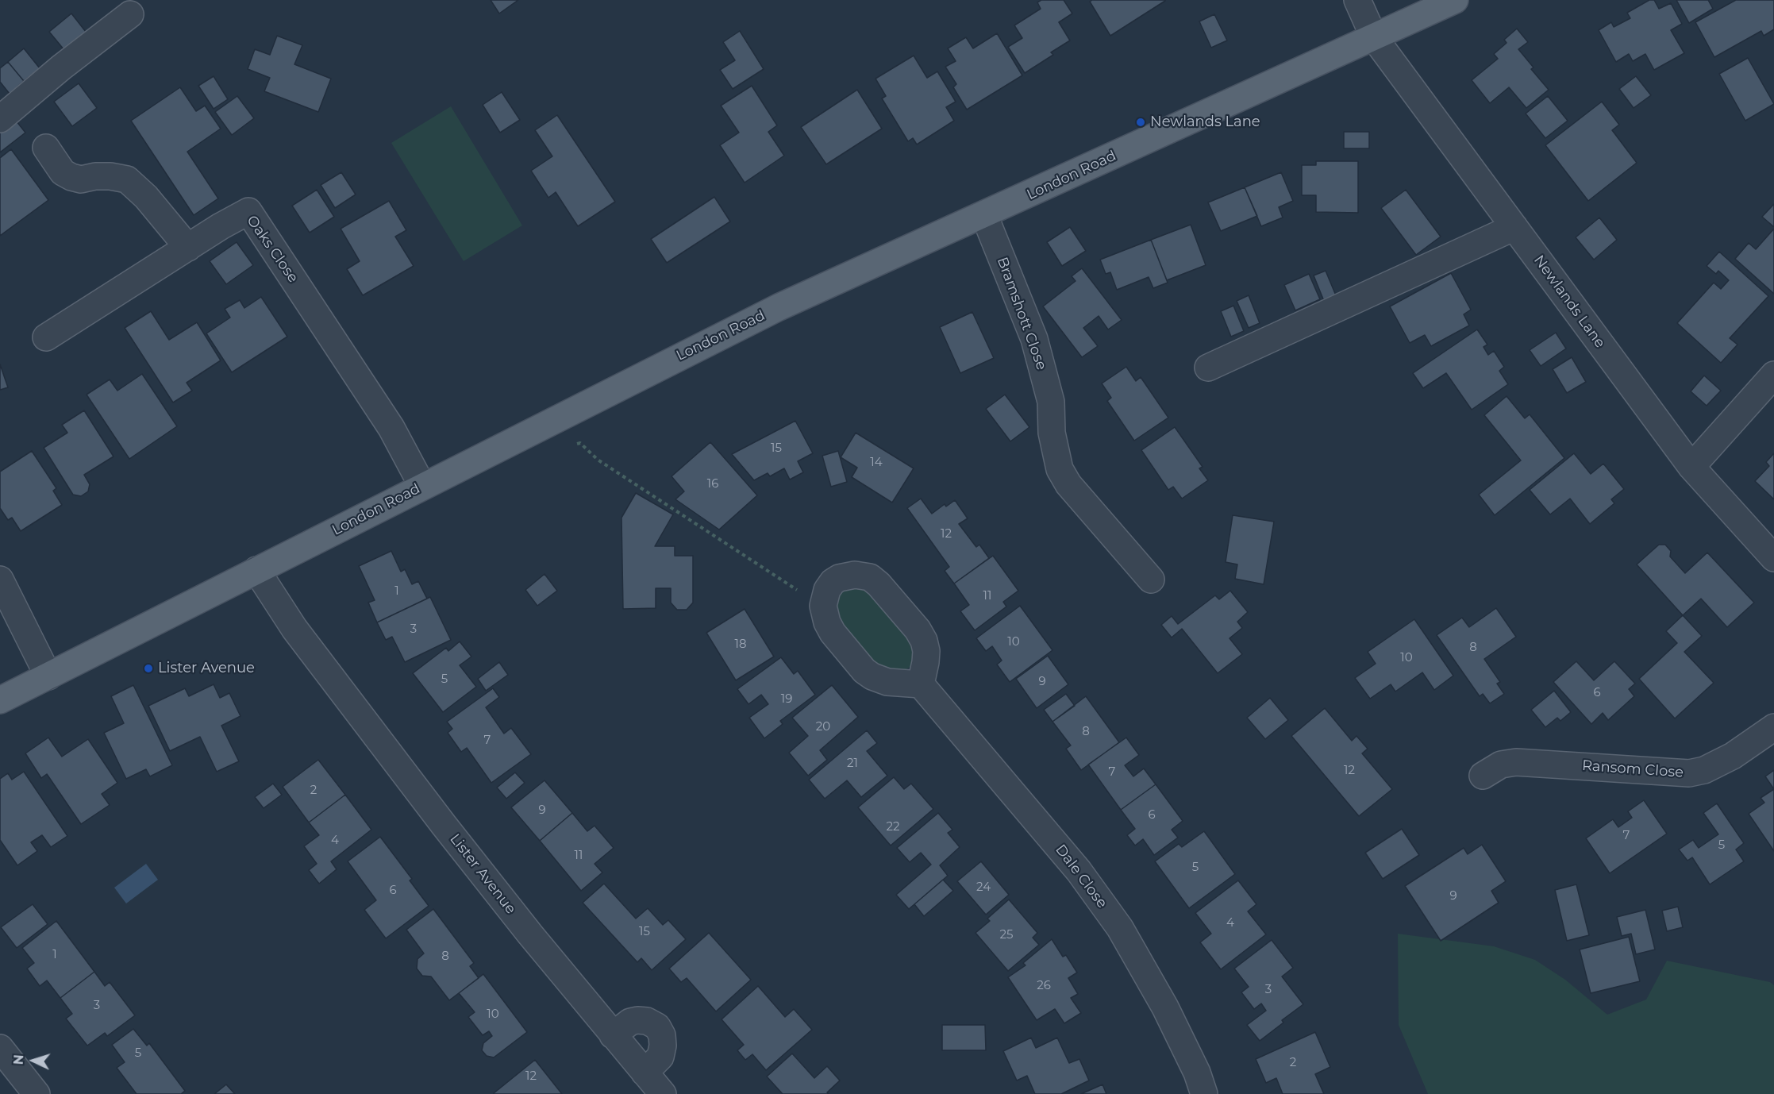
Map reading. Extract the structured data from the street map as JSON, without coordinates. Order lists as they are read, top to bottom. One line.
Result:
{"streets":{"main road":["London Road"],"street":["Oaks Close","Newlands Lane","Bramshott Close","Ransom Close","Lister Avenue","Dale Close"]},"crossings":[["London Road","Oaks Close"],["London Road","Newlands Lane"],["London Road","Bramshott Close"],["London Road","Lister Avenue"]],"places":["Newlands Lane","Lister Avenue"],"house_numbers":["15","14","16","12","1","11","3","10","18","8","10","5","9","6","19","20","8","7","21","12","7","2","9","6","22","7","4","5","11","5","24","6","9","4","15","25","1","8","26","3","3","10","5","2","12"],"north":"left"}
